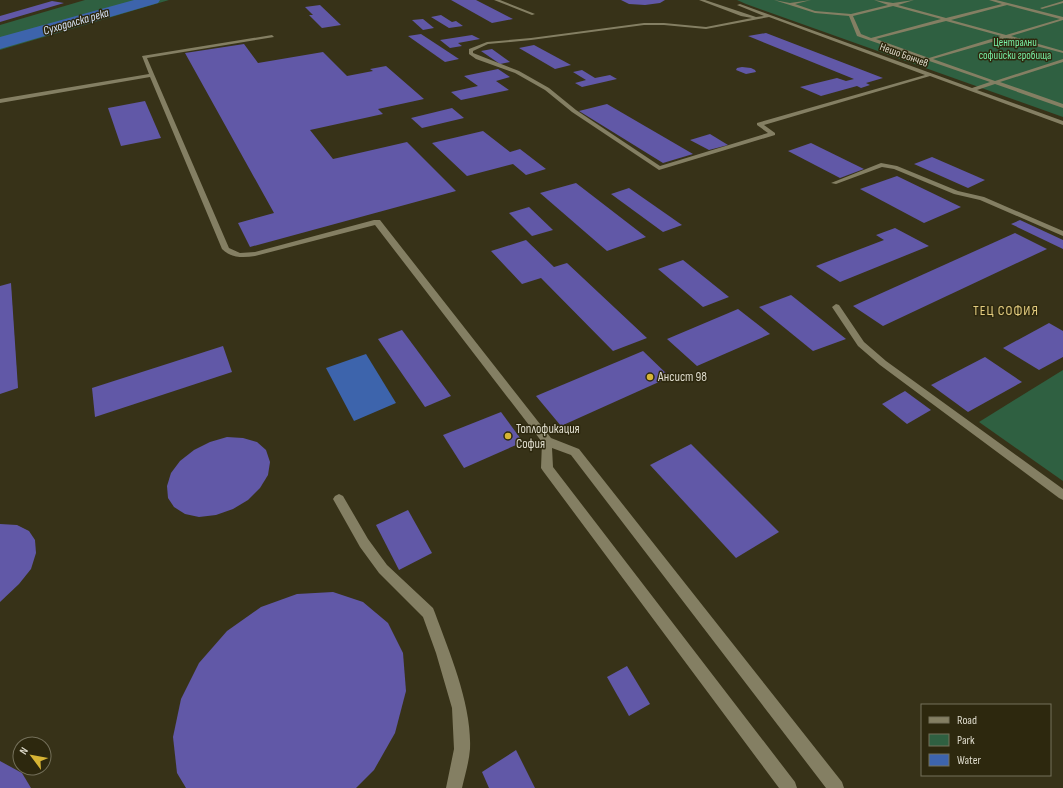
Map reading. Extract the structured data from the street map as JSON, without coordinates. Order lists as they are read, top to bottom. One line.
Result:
{"streets":{"street":["Нешо Бончев"]},"districts":["ТЕЦ СОФИЯ"],"water":["Суходолска река"],"parks":["Централни софийски гробища"],"places":["Ансист 98","Топлофикация София"],"legend":["Road","Park","Water"],"north":"top left"}
